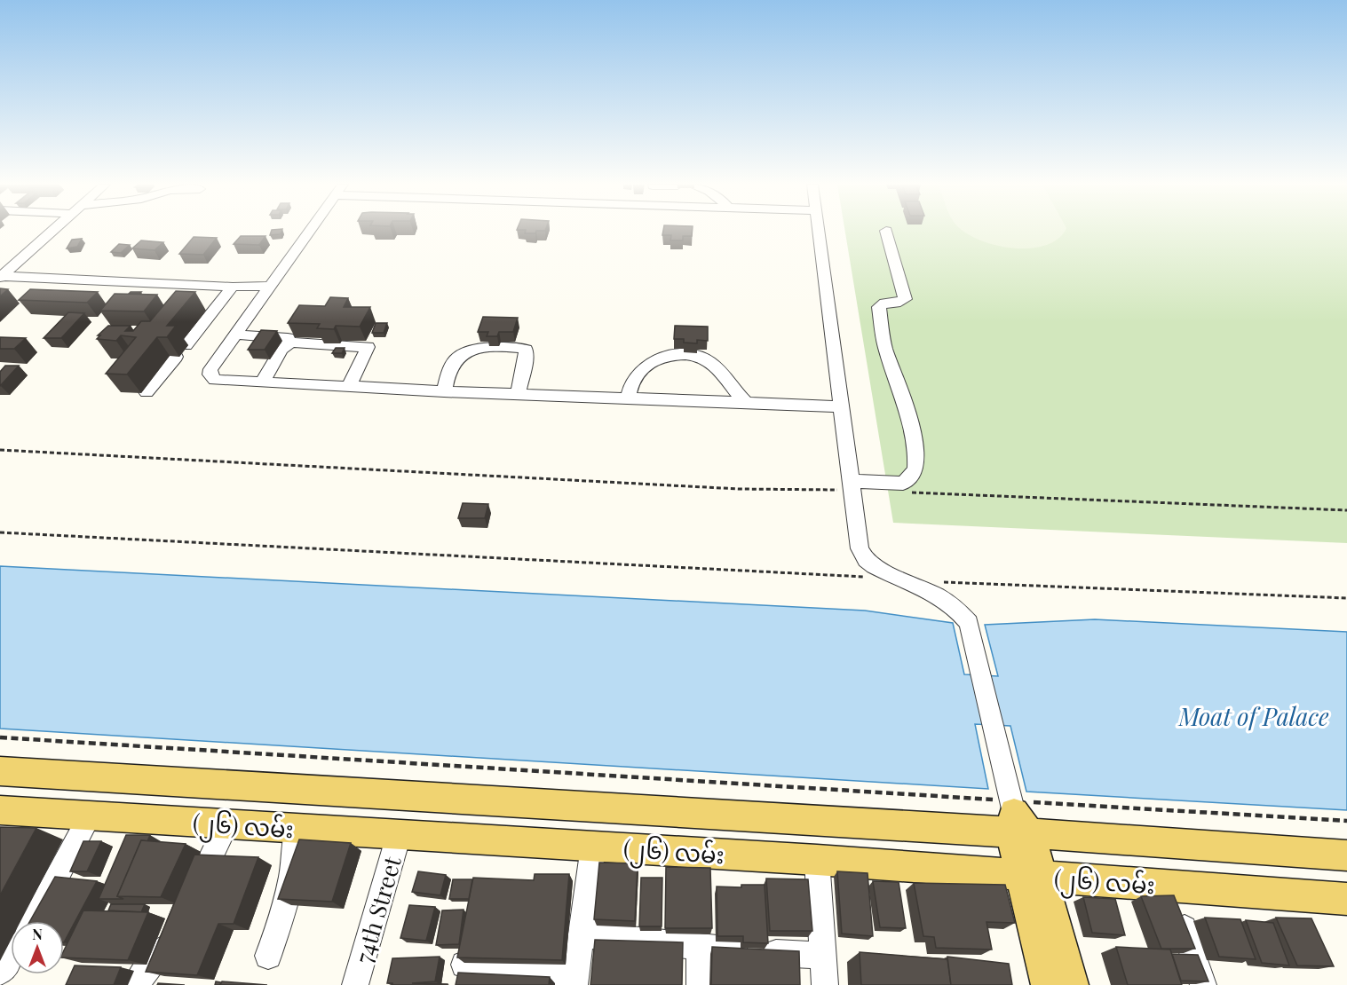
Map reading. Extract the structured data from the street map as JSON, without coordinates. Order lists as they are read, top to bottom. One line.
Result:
{"streets":{"main road":["(၂၆) လမ်း"],"street":["74th Street"]},"crossings":[["(၂၆) လမ်း","74th Street"]],"water":["Moat of Palace"],"north":"top"}
